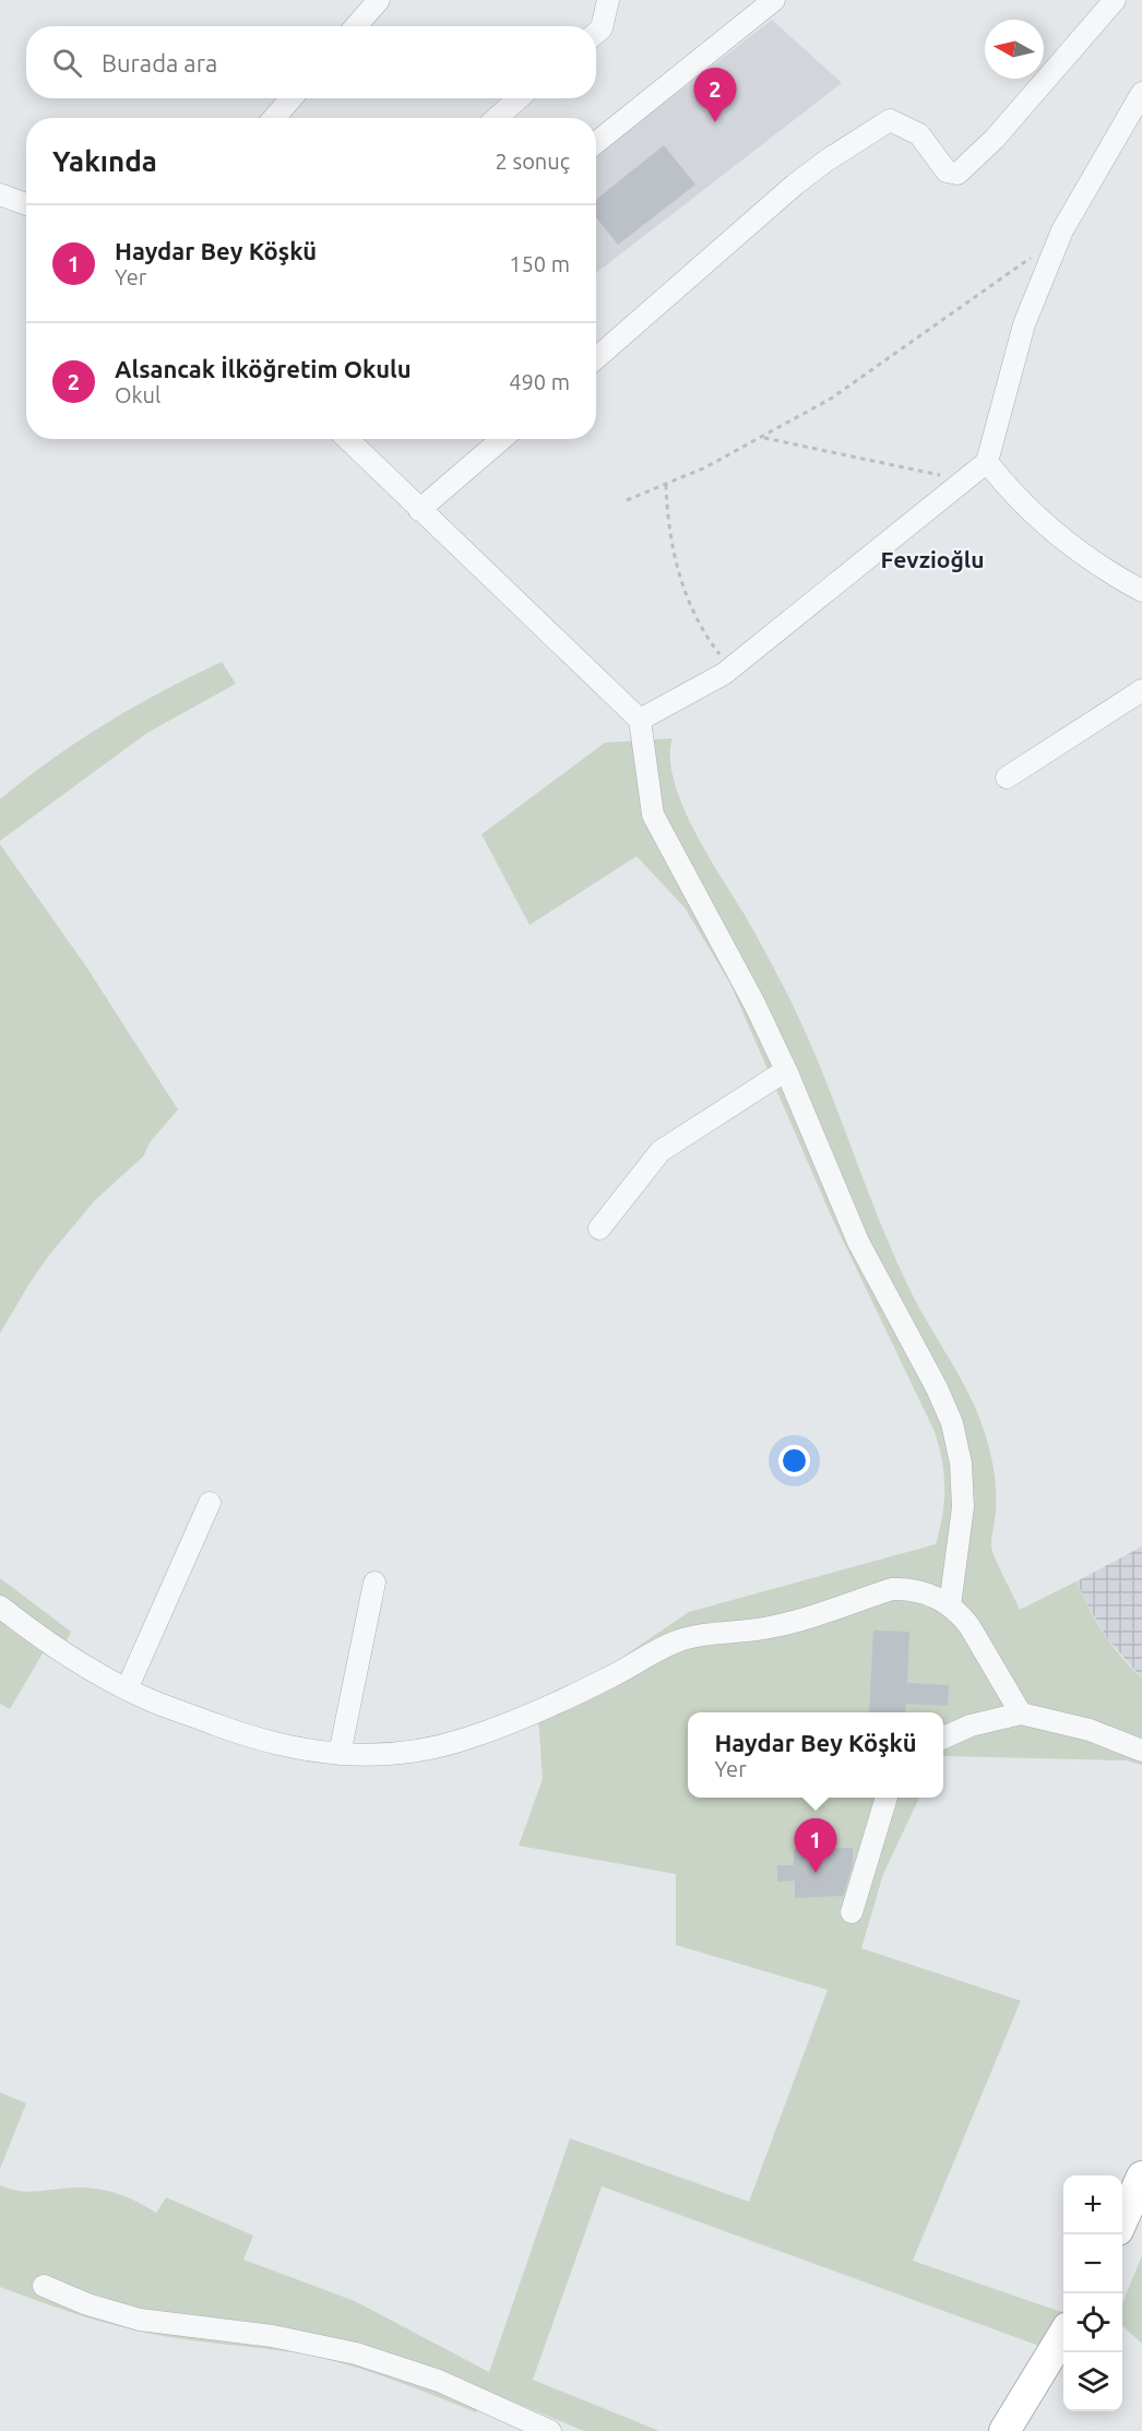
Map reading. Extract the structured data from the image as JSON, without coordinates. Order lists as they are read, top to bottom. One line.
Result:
{"districts":["Fevzioğlu"],"north":"left","page":{"search":"Burada ara","pins":["2","1"],"heading":["Yakında","2 sonuç"],"list":[{"mark":"1","name":"Haydar Bey Köşkü","note":"Yer","value":"150 m"},{"mark":"2","name":"Alsancak İlköğretim Okulu","note":"Okul","value":"490 m"}],"popup":["Haydar Bey Köşkü","Yer"],"map_buttons":["+","−"]}}
